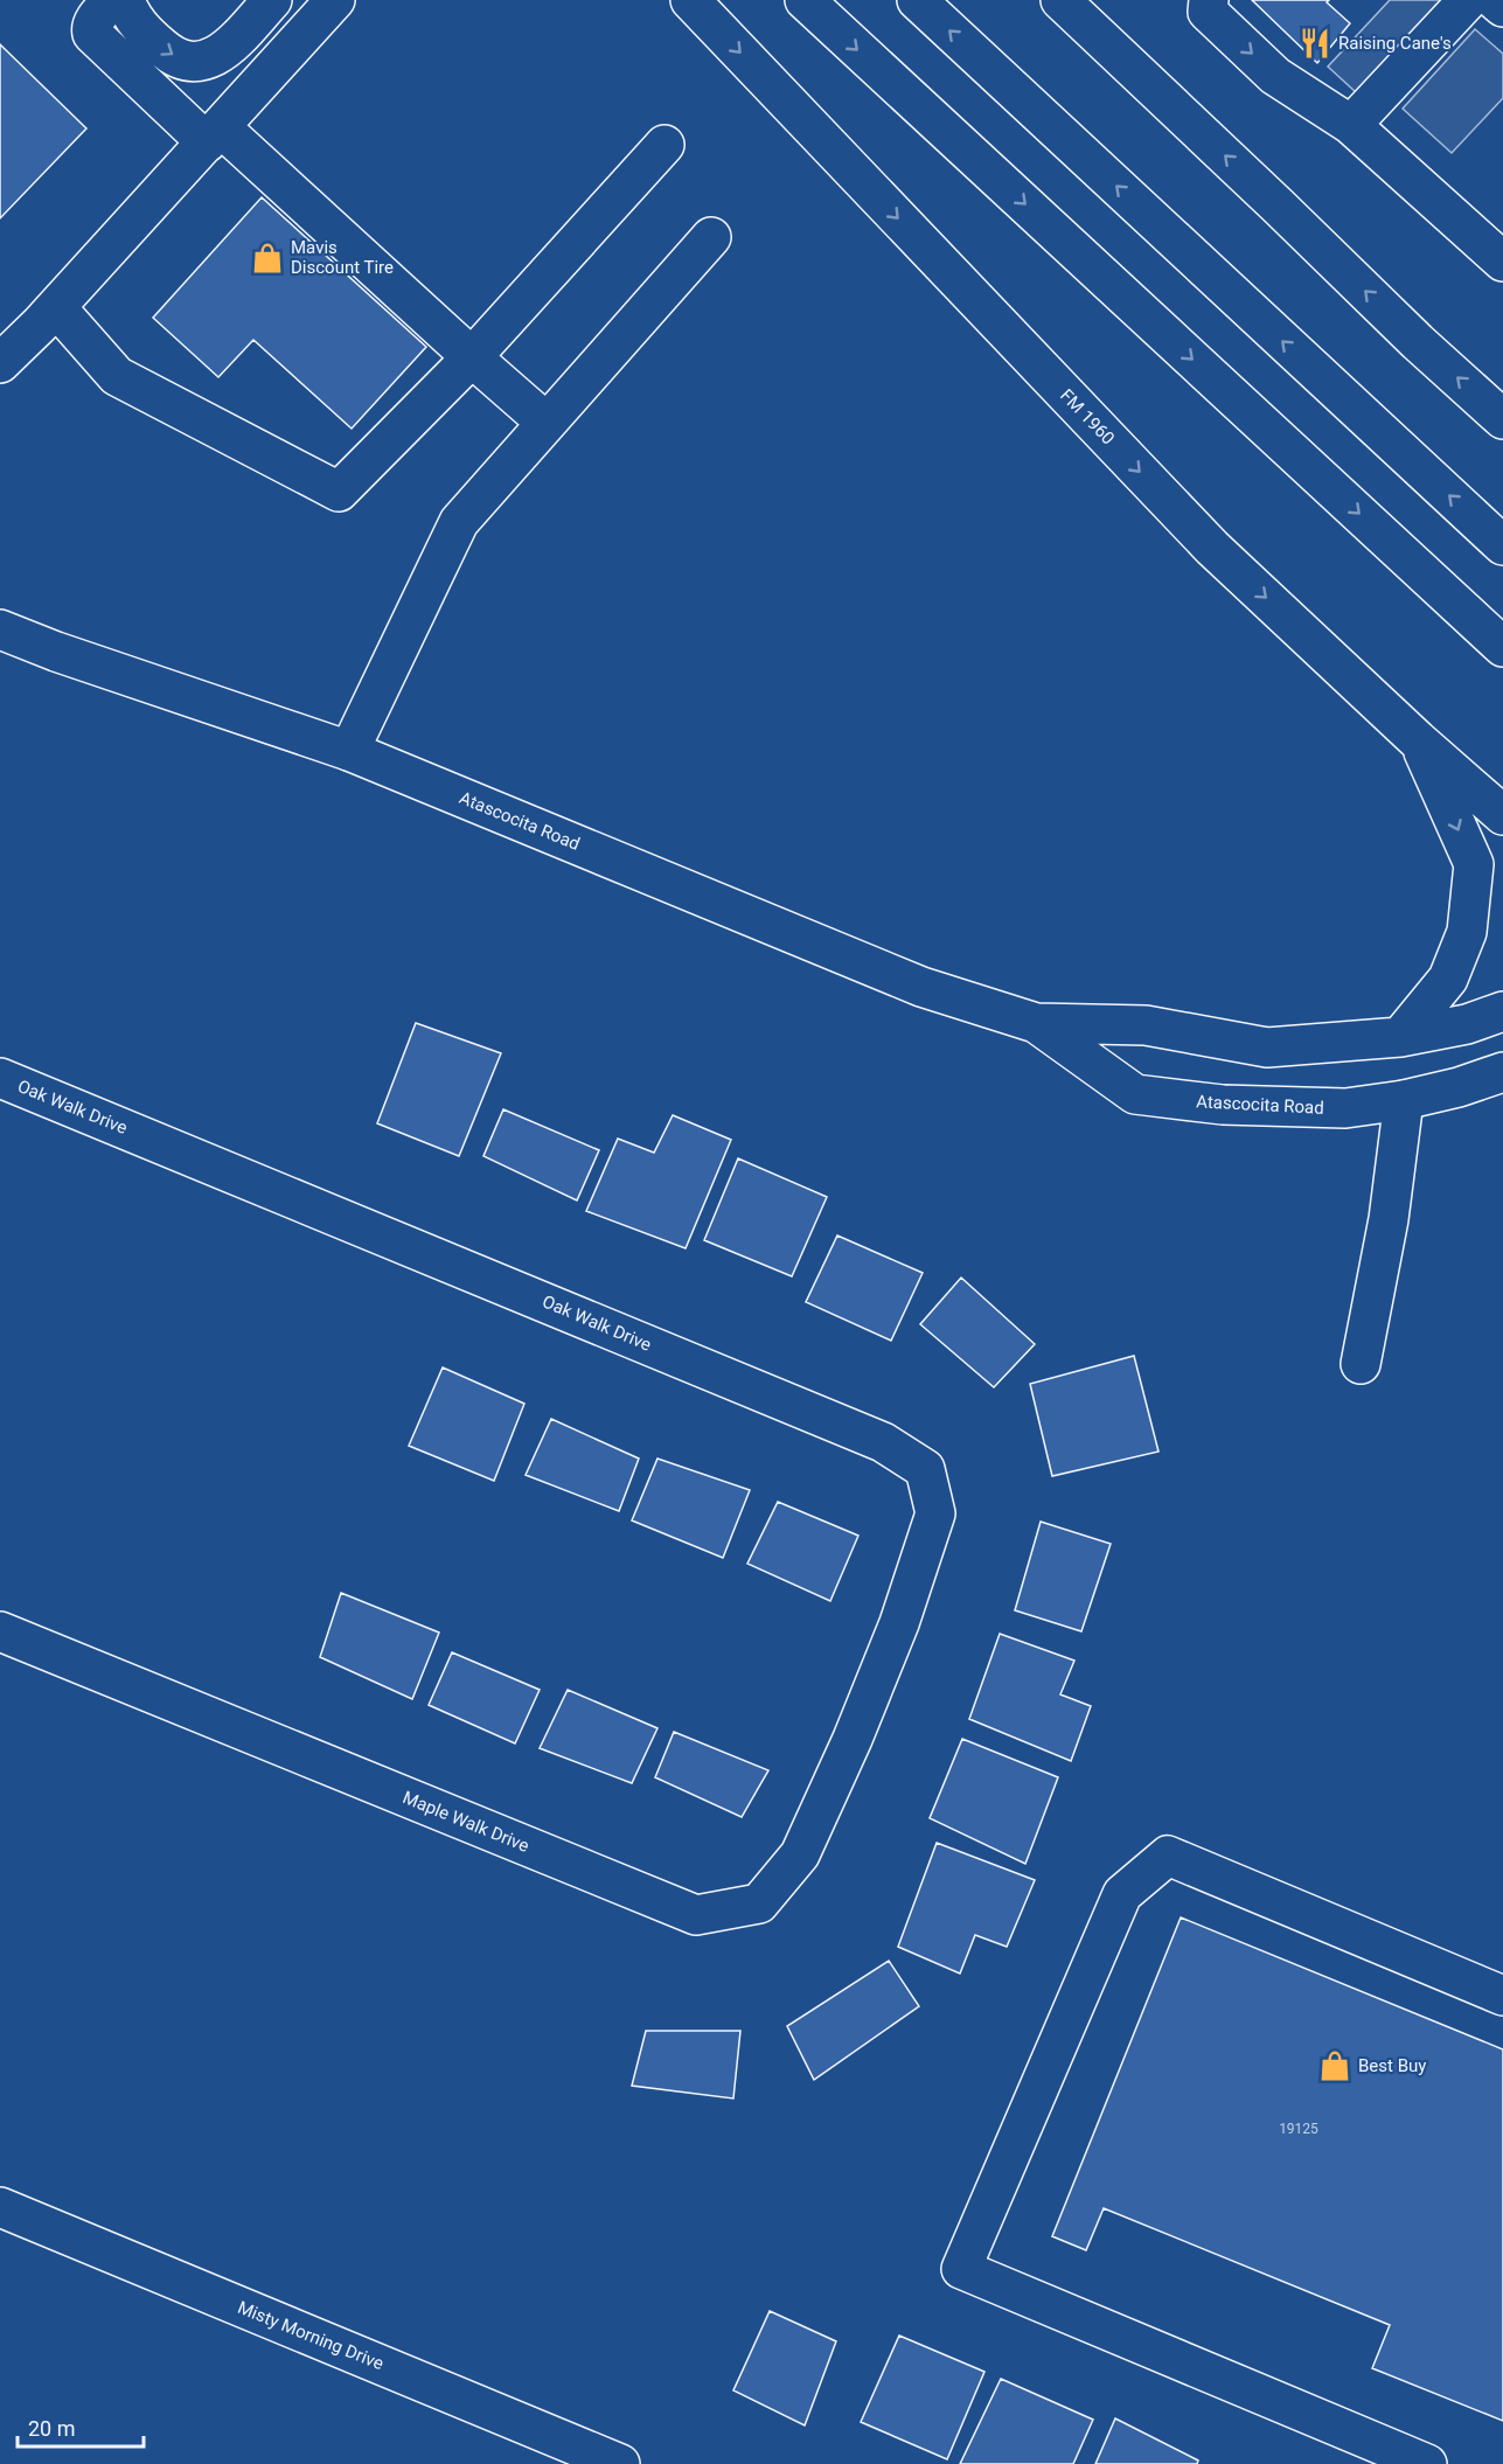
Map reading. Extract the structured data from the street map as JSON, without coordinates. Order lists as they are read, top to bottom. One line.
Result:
{"streets":{"main road":["FM 1960","Atascocita Road","Oak Walk Drive","Maple Walk Drive","Misty Morning Drive"]},"crossings":[["Oak Walk Drive","Maple Walk Drive"]],"places":{"restaurant":["Raising Cane's"],"shop":["Mavis Discount Tire","Best Buy"]},"house_numbers":["19125"],"scale_bar":"20 m"}
